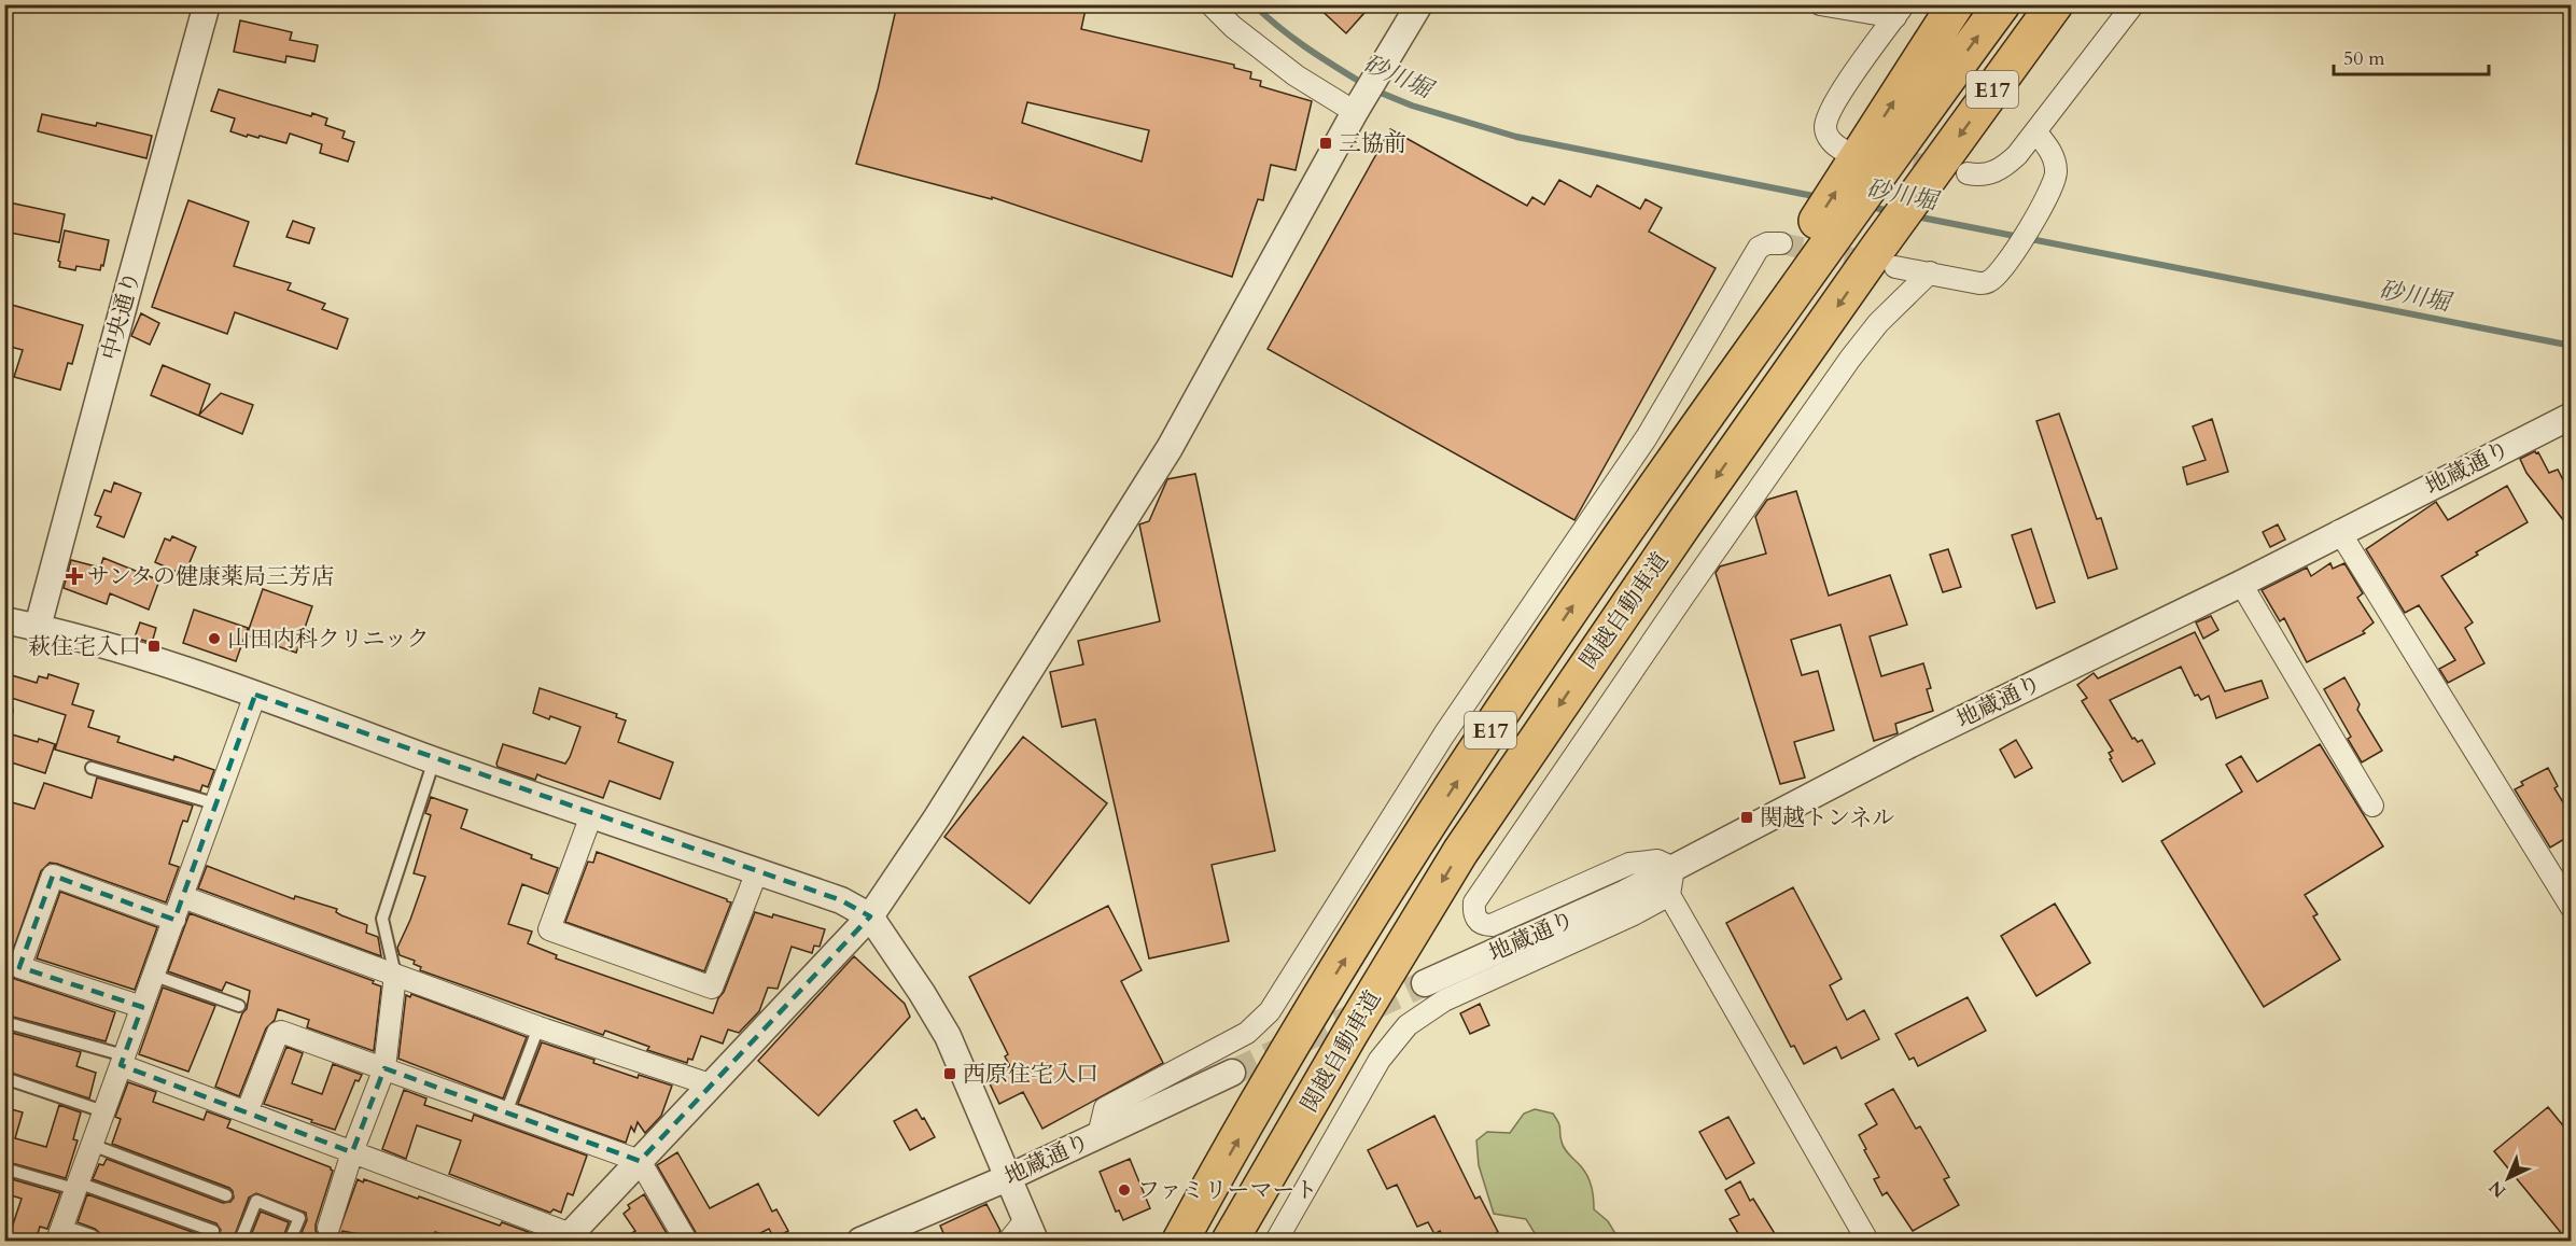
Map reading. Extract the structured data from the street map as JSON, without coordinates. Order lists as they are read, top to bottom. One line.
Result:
{"streets":{"highway":["E17","関越自動車道"],"street":["中央通り","地蔵通り"]},"crossings":[["E17","関越自動車道"]],"water":["砂川堀"],"places":{"transit":["三協前","萩住宅入口","関越トンネル","西原住宅入口"],"health":["サンタの健康薬局三芳店"],"other":["山田内科クリニック","ファミリーマート"]},"scale_bar":"50 m","north":"bottom left"}
